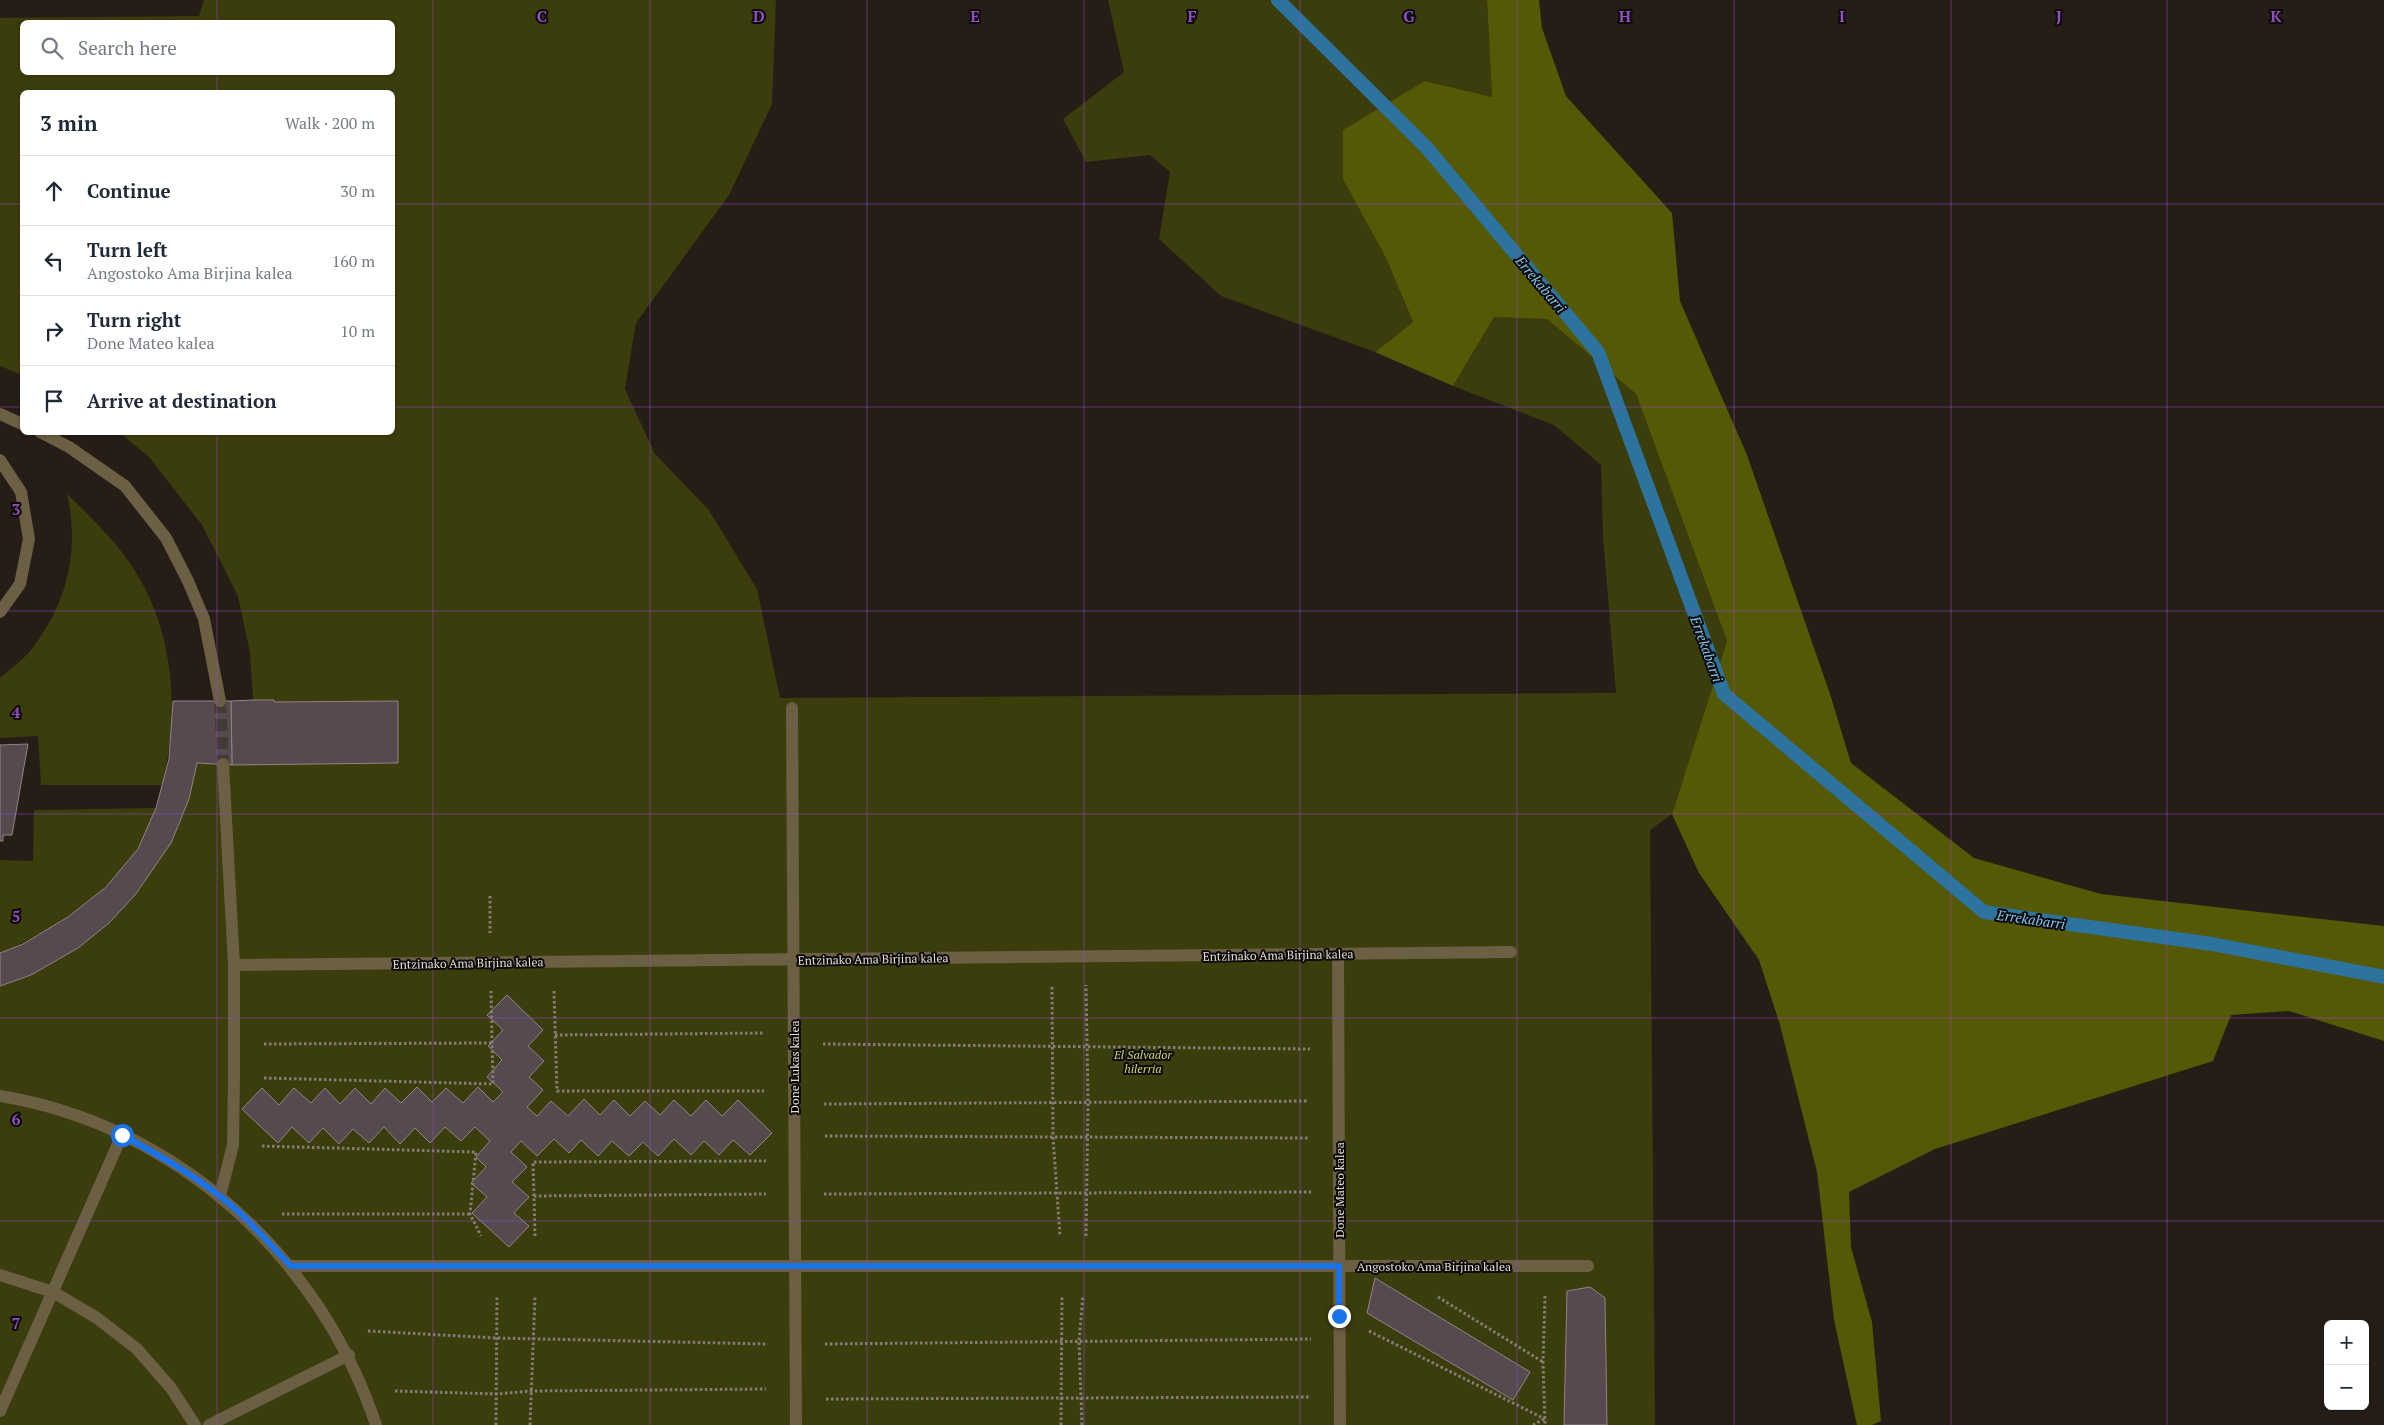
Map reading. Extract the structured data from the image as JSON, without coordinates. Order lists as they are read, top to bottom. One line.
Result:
{"streets":{"street":["Entzinako Ama Birjina kalea","Done Lukas kalea","Done Mateo kalea","Angostoko Ama Birjina kalea"]},"crossings":[["Entzinako Ama Birjina kalea","Done Lukas kalea"],["Entzinako Ama Birjina kalea","Done Mateo kalea"],["Done Lukas kalea","Angostoko Ama Birjina kalea"],["Done Mateo kalea","Angostoko Ama Birjina kalea"]],"water":["Errekabarri"],"parks":["El Salvador hilerria"],"page":{"search":"Search here","heading":["3 min","Walk · 200 m"],"list":[["Continue","30 m"],["Turn left","Angostoko Ama Birjina kalea","160 m"],["Turn right","Done Mateo kalea","10 m"],"Arrive at destination"],"map_buttons":["+","−"]},"grid":{"columns":["C","D","E","F","G","H","I","J","K"],"rows":["3","4","5","6","7"]}}
